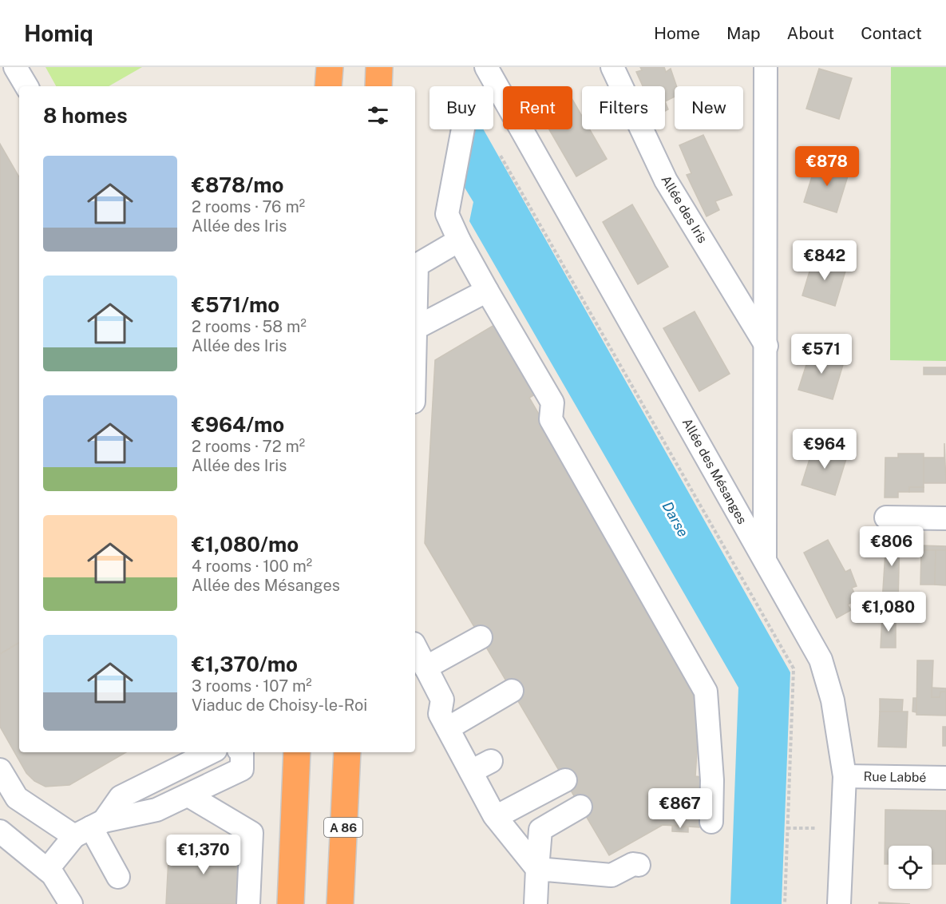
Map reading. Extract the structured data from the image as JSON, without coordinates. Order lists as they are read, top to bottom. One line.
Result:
{"streets":{"highway":["A 86"],"street":["Allée des Iris","Allée des Mésanges","Rue Labbé"]},"crossings":[["Allée des Mésanges","Rue Labbé"]],"water":["Darse"],"page":{"header":"Homiq","nav":["Home","Map","About","Contact"],"chip":["Buy","Rent","Filters","New"],"heading":"8 homes","list":[{"name":"€878/mo","note":"2 rooms · 76 m² · Allée des Iris"},{"name":"€571/mo","note":"2 rooms · 58 m² · Allée des Iris"},{"name":"€964/mo","note":"2 rooms · 72 m² · Allée des Iris"},{"name":"€1,080/mo","note":"4 rooms · 100 m² · Allée des Mésanges"},{"name":"€1,370/mo","note":"3 rooms · 107 m² · Viaduc de Choisy-le-Roi"}],"price":["€878","€842","€571","€964","€806","€1,080","€867","€1,370"]}}
